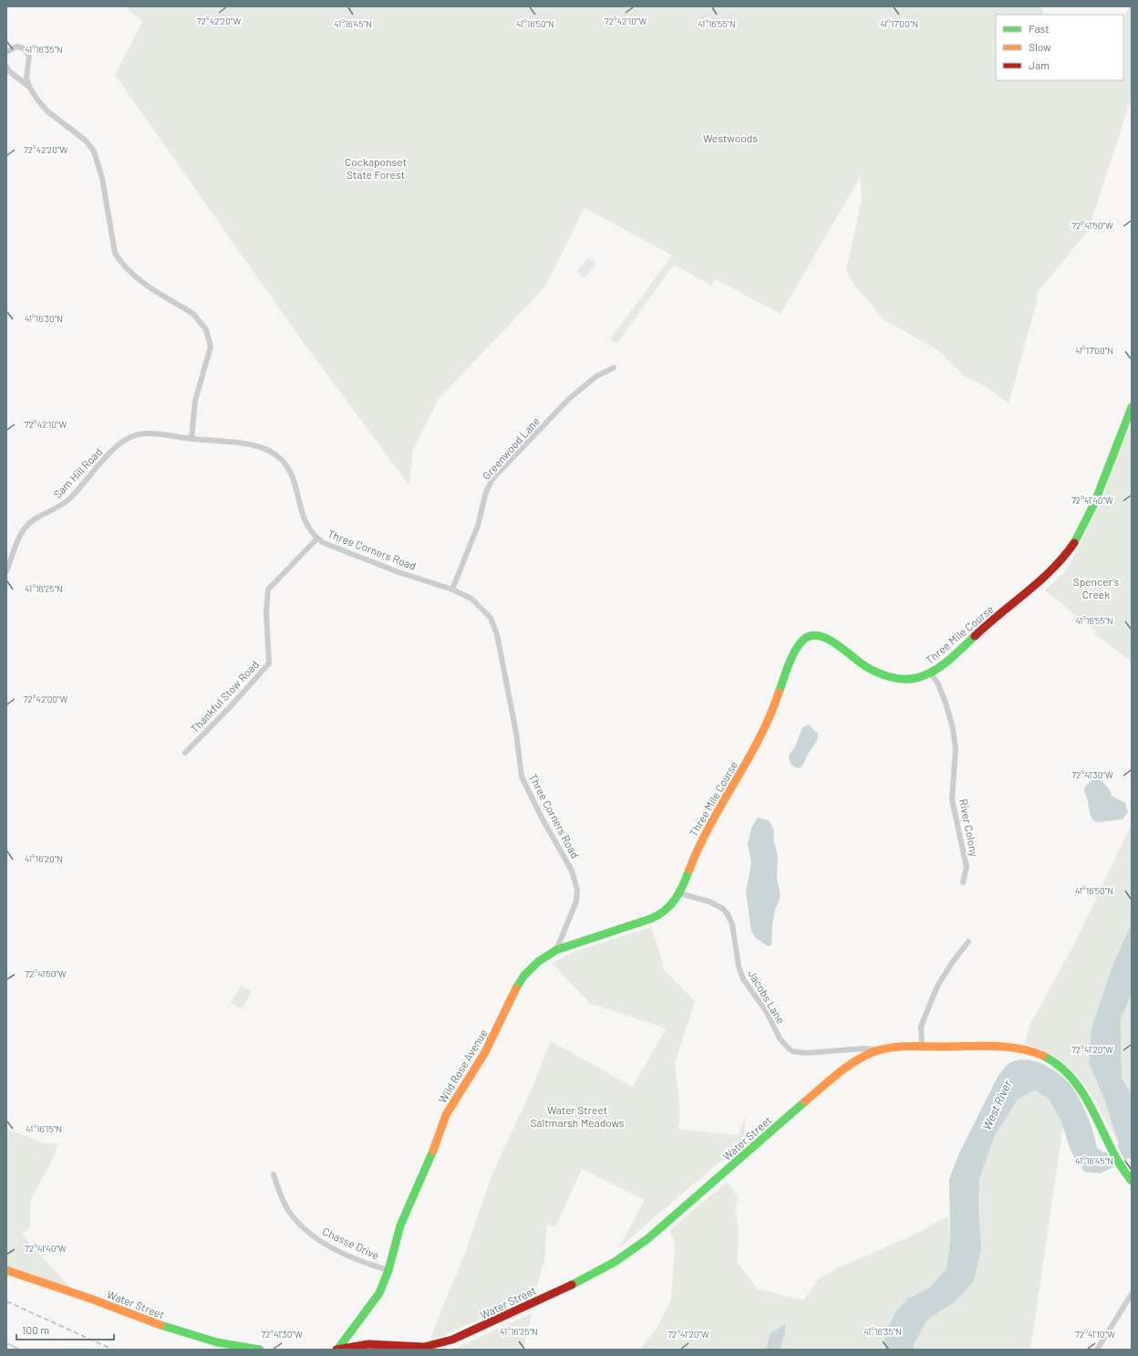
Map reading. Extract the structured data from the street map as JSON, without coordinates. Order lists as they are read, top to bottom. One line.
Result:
{"streets":{"street":["Greenwood Lane","Sam Hill Road","Three Corners Road","Three Mile Course","Thankful Stow Road","River Colony","Jacobs Lane","Wild Rose Avenue","Water Street","Chasse Drive"]},"crossings":[["Greenwood Lane","Three Corners Road"],["Sam Hill Road","Three Corners Road"],["Three Corners Road","Thankful Stow Road"],["Three Corners Road","Wild Rose Avenue"],["Three Mile Course","River Colony"],["Three Mile Course","Jacobs Lane"],["Three Mile Course","Wild Rose Avenue"],["Jacobs Lane","Wild Rose Avenue"],["Jacobs Lane","Water Street"],["Wild Rose Avenue","Water Street"],["Wild Rose Avenue","Chasse Drive"]],"water":["West River"],"parks":["Westwoods","Cockaponset State Forest","Spencer's Creek","Water Street Saltmarsh Meadows"],"legend":["Fast","Slow","Jam"],"scale_bar":"100 m","coordinates":["72°42'20\"W","72°42'10\"W","41°16'45\"N","41°16'50\"N","41°16'55\"N","41°17'00\"N","41°16'35\"N","72°41'50\"W","41°16'30\"N","72°41'40\"W","41°16'25\"N","72°42'00\"W","72°41'30\"W","41°16'20\"N","72°41'20\"W","41°16'15\"N","72°41'10\"W"]}
